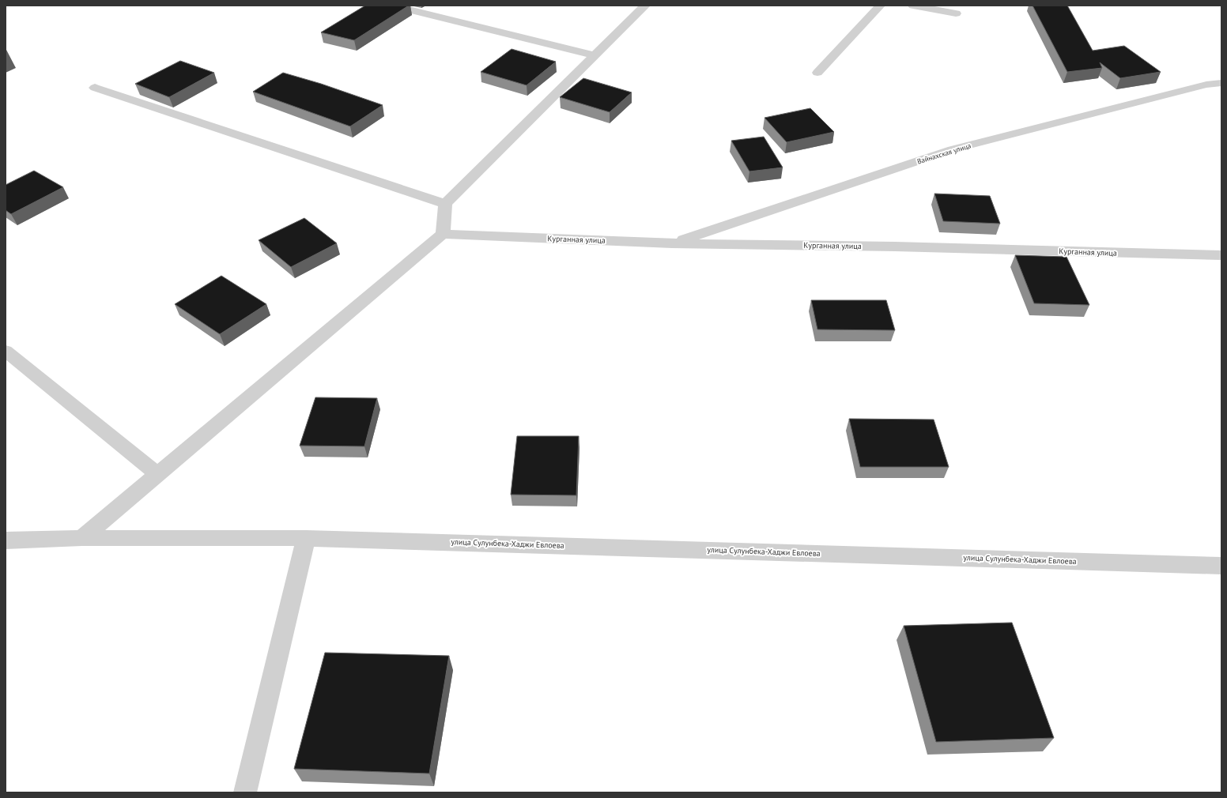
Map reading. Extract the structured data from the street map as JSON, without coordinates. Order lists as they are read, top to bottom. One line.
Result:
{"streets":{"street":["Вайнахская улица","Курганная улица","улица Сулунбека-Хаджи Евлоева"]},"crossings":[["Вайнахская улица","Курганная улица"]]}
